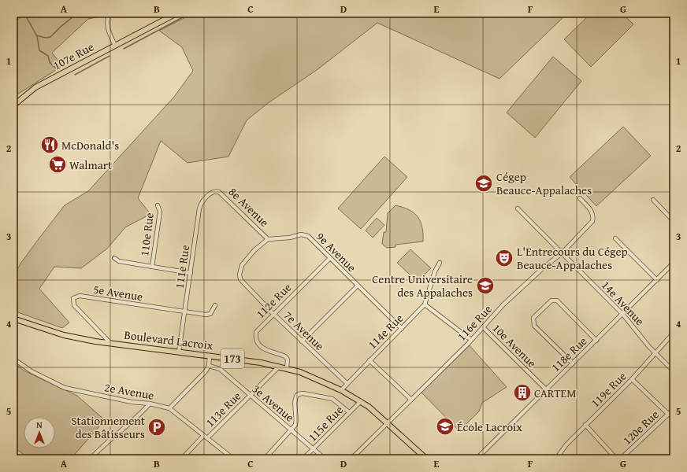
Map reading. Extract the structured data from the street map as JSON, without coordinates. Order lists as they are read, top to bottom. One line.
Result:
{"streets":{"main road":["107e Rue","Boulevard Lacroix","173"],"street":["8e Avenue","110e Rue","9e Avenue","111e Rue","5e Avenue","112e Rue","14e Avenue","116e Rue","7e Avenue","114e Rue","10e Avenue","118e Rue","119e Rue","2e Avenue","3e Avenue","113e Rue","115e Rue","120e Rue"]},"crossings":[["8e Avenue","9e Avenue"],["8e Avenue","111e Rue"],["8e Avenue","7e Avenue"],["9e Avenue","112e Rue"],["9e Avenue","7e Avenue"],["9e Avenue","114e Rue"],["111e Rue","5e Avenue"],["111e Rue","Boulevard Lacroix"],["5e Avenue","Boulevard Lacroix"],["112e Rue","7e Avenue"],["112e Rue","Boulevard Lacroix"],["14e Avenue","116e Rue"],["14e Avenue","118e Rue"],["14e Avenue","119e Rue"],["116e Rue","Boulevard Lacroix"],["116e Rue","10e Avenue"],["7e Avenue","114e Rue"],["114e Rue","Boulevard Lacroix"],["Boulevard Lacroix","113e Rue"],["Boulevard Lacroix","115e Rue"],["10e Avenue","118e Rue"],["2e Avenue","113e Rue"],["3e Avenue","113e Rue"],["3e Avenue","115e Rue"]],"places":{"restaurant":["McDonald's"],"supermarket":["Walmart"],"school or university":["Cégep Beauce-Appalaches","Centre Universitaire des Appalaches","École Lacroix"],"theatre":["L'Entrecours du Cégep Beauce-Appalaches"],"building":["CARTEM"],"parking":["Stationnement des Bâtisseurs"]},"north":"top","grid":{"columns":["A","B","C","D","E","F","G"],"rows":["1","2","3","4","5"]}}
